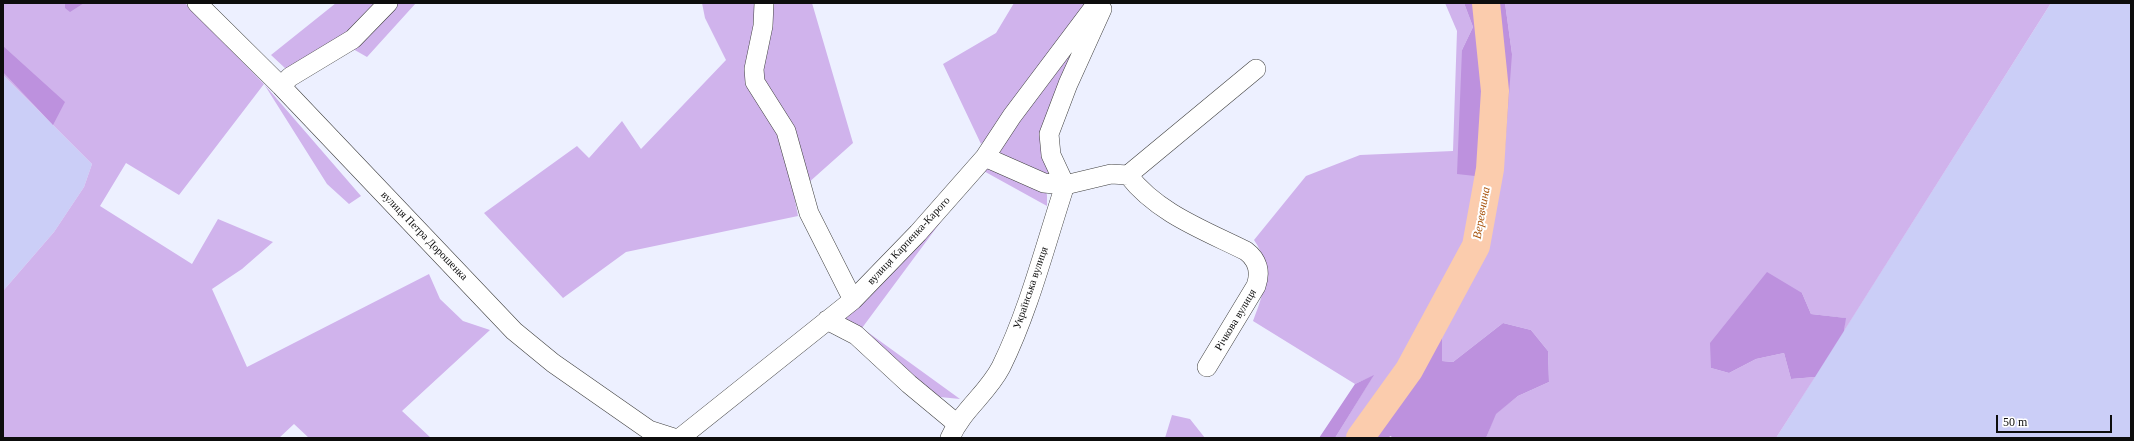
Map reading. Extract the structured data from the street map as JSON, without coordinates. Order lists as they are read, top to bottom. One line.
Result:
{"streets":{"street":["вулиця Петра Дорошенка","вулиця Карпенка-Карого","Українська вулиця","Річкова вулиця"]},"water":["Веревчина"],"scale_bar":"50 m"}
